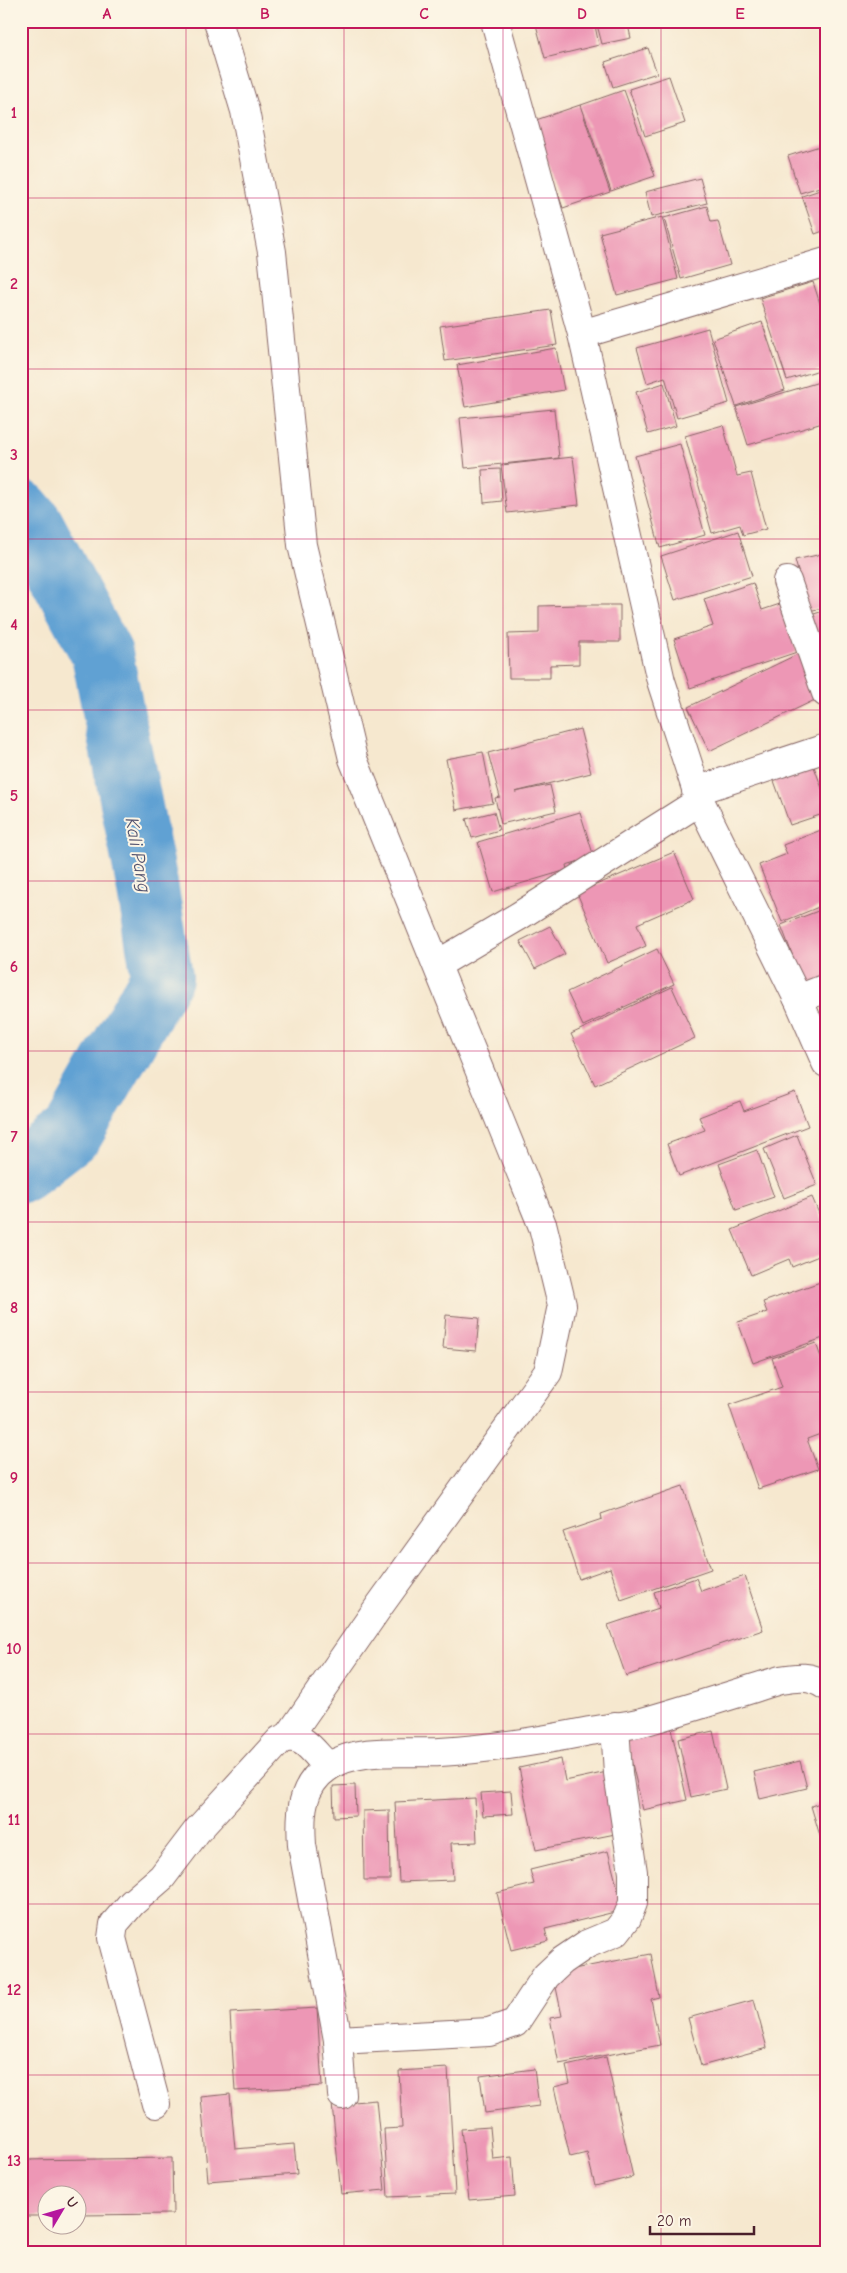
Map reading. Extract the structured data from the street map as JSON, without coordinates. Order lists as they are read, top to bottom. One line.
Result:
{"water":["Kali Pang"],"scale_bar":"20 m","north":"top right","grid":{"columns":["A","B","C","D","E"],"rows":["1","2","3","4","5","6","7","8","9","10","11","12","13"]}}
